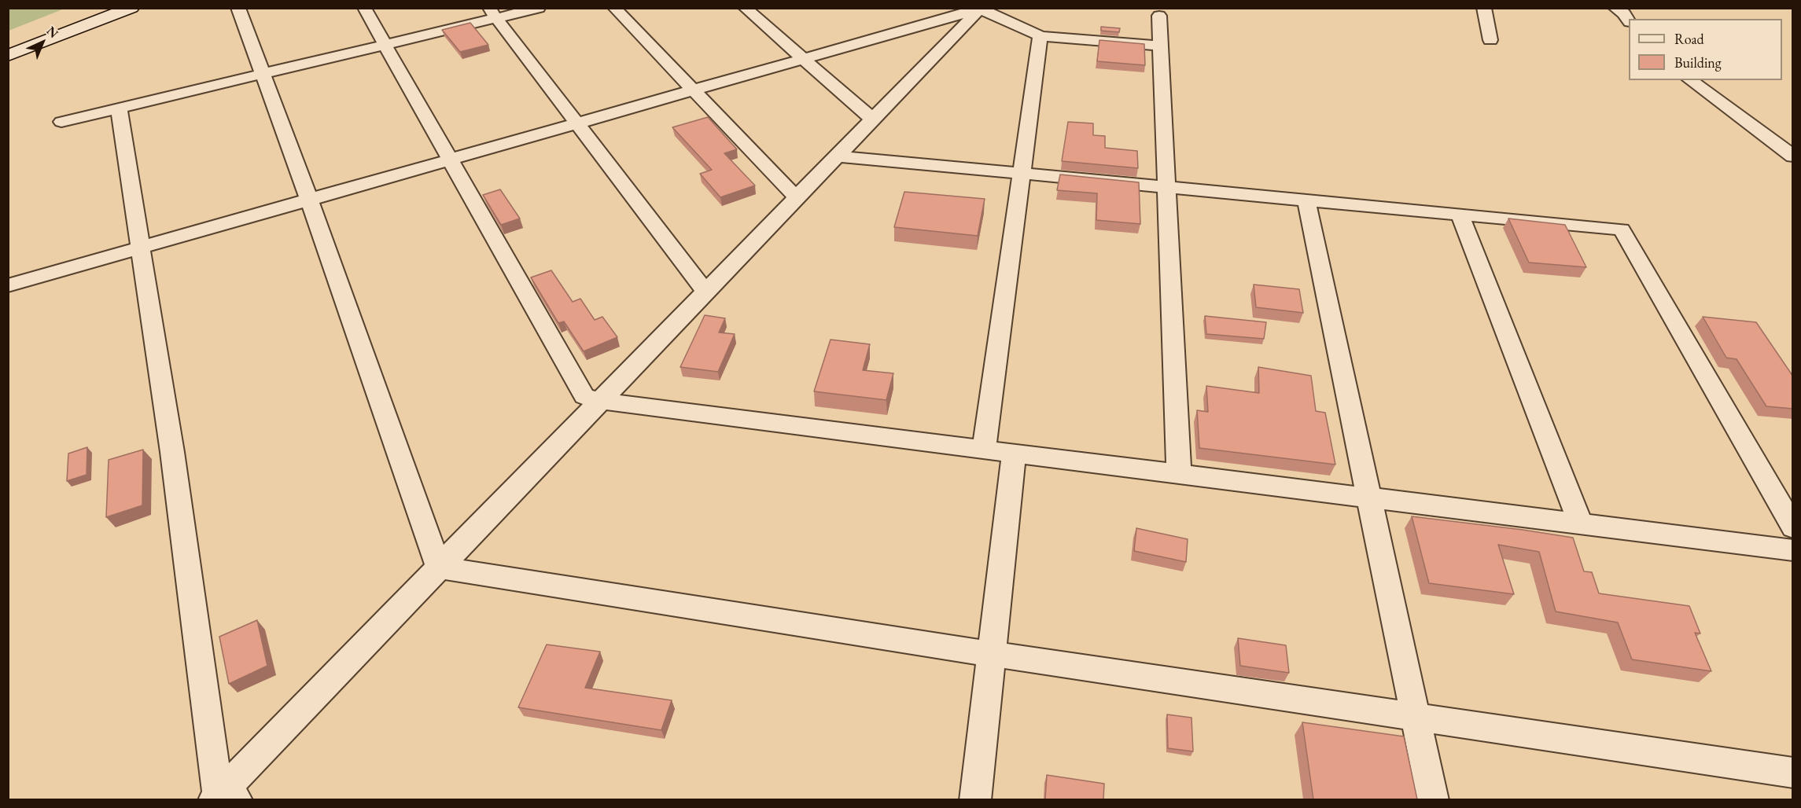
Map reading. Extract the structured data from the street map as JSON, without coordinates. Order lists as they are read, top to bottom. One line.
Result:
{"legend":["Road","Building"],"north":"top right"}
